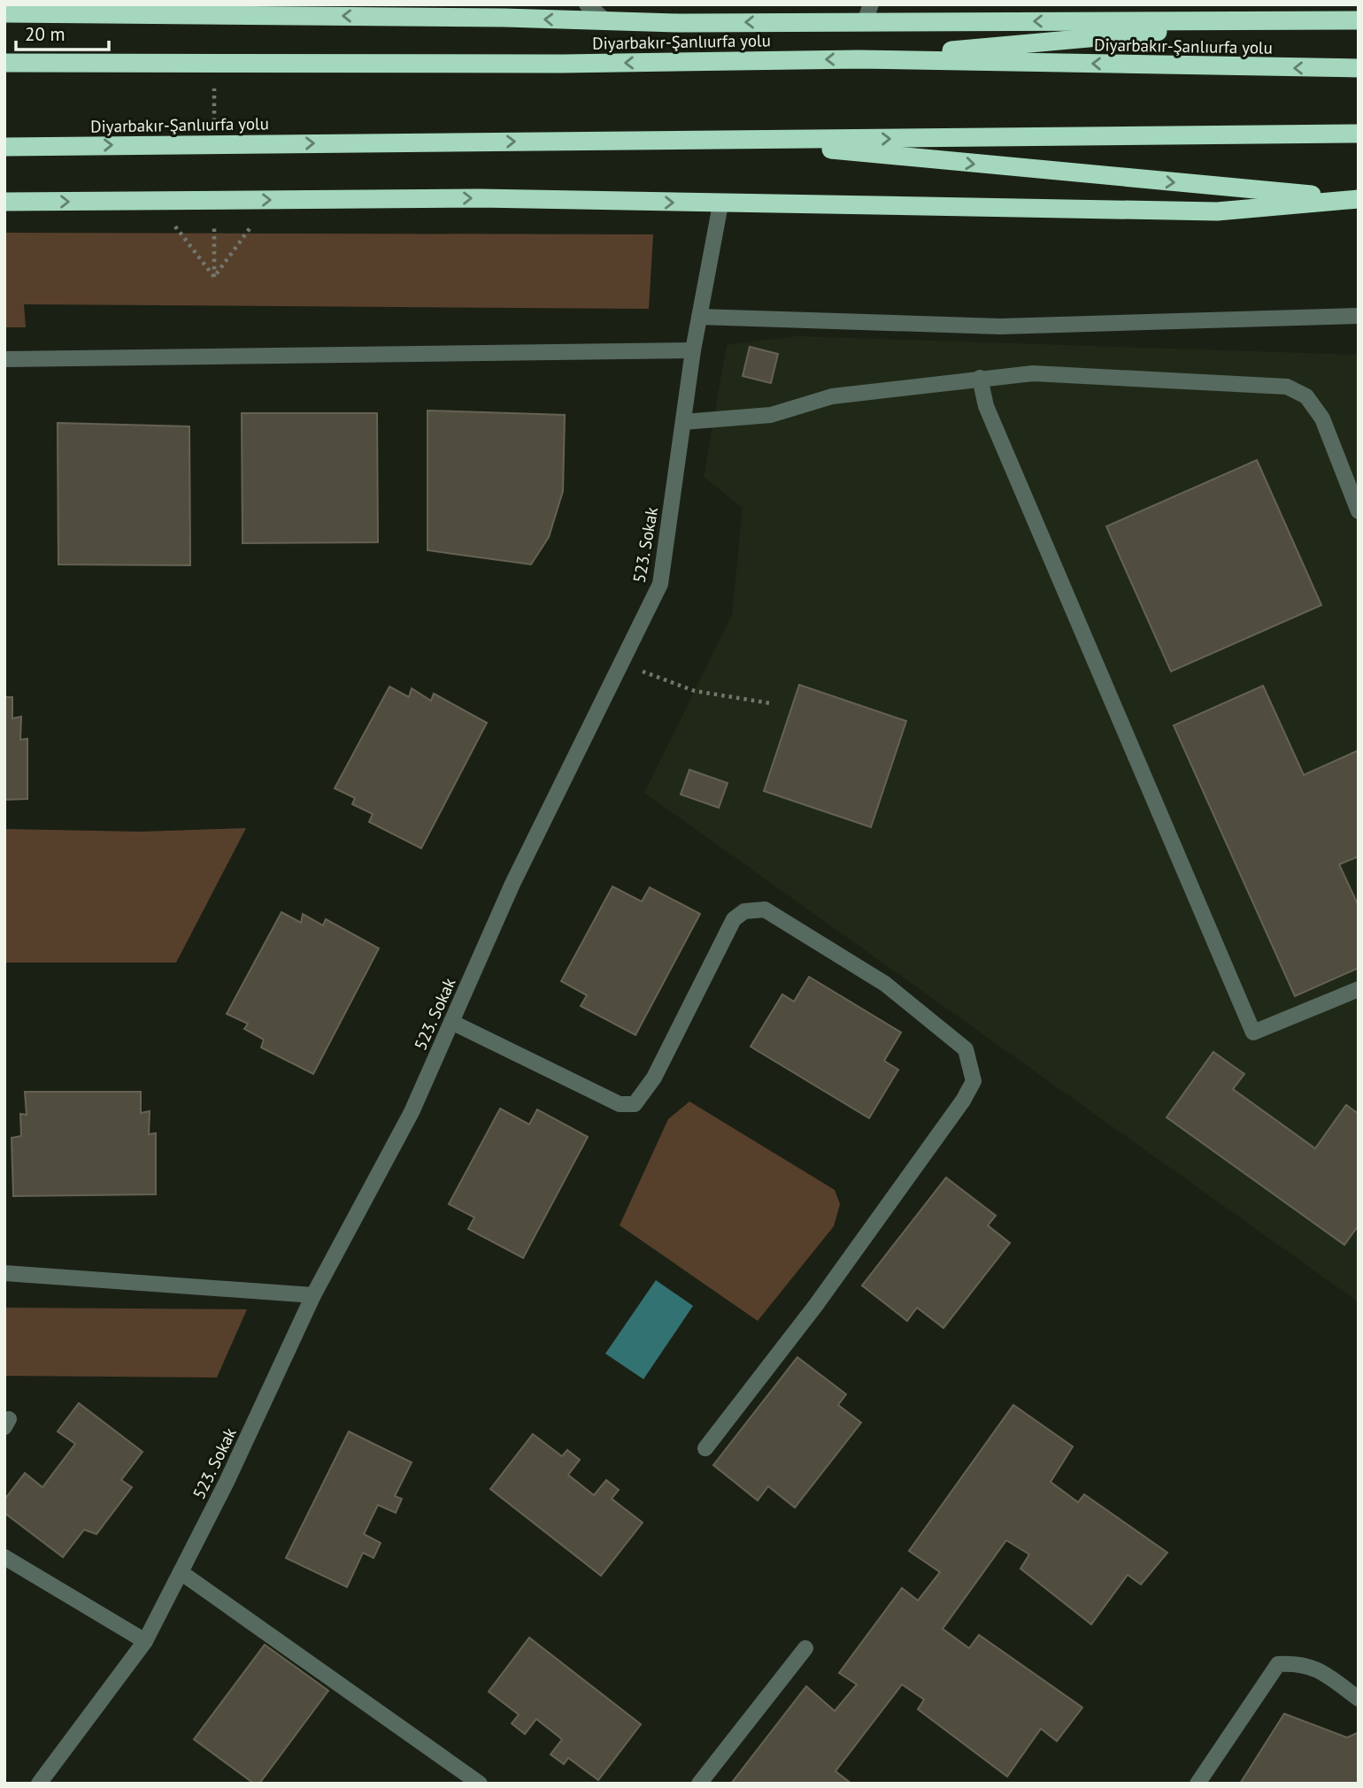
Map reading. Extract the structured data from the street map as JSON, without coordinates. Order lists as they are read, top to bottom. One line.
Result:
{"streets":{"highway":["Diyarbakır-Şanlıurfa yolu"],"street":["523. Sokak"]},"scale_bar":"20 m"}
